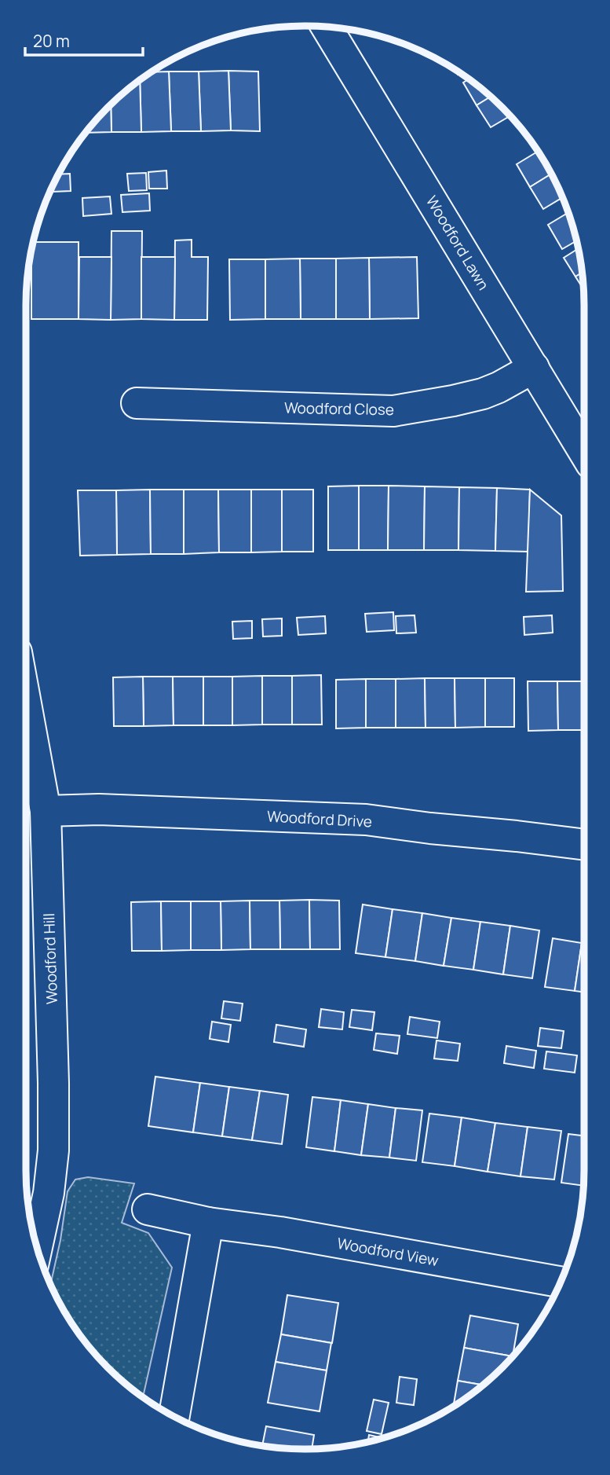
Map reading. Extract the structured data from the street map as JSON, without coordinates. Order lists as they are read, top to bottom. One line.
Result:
{"streets":{"street":["Woodford Lawn","Woodford Close","Woodford Drive","Woodford Hill","Woodford View"]},"crossings":[["Woodford Lawn","Woodford Close"],["Woodford Drive","Woodford Hill"]],"scale_bar":"20 m"}
